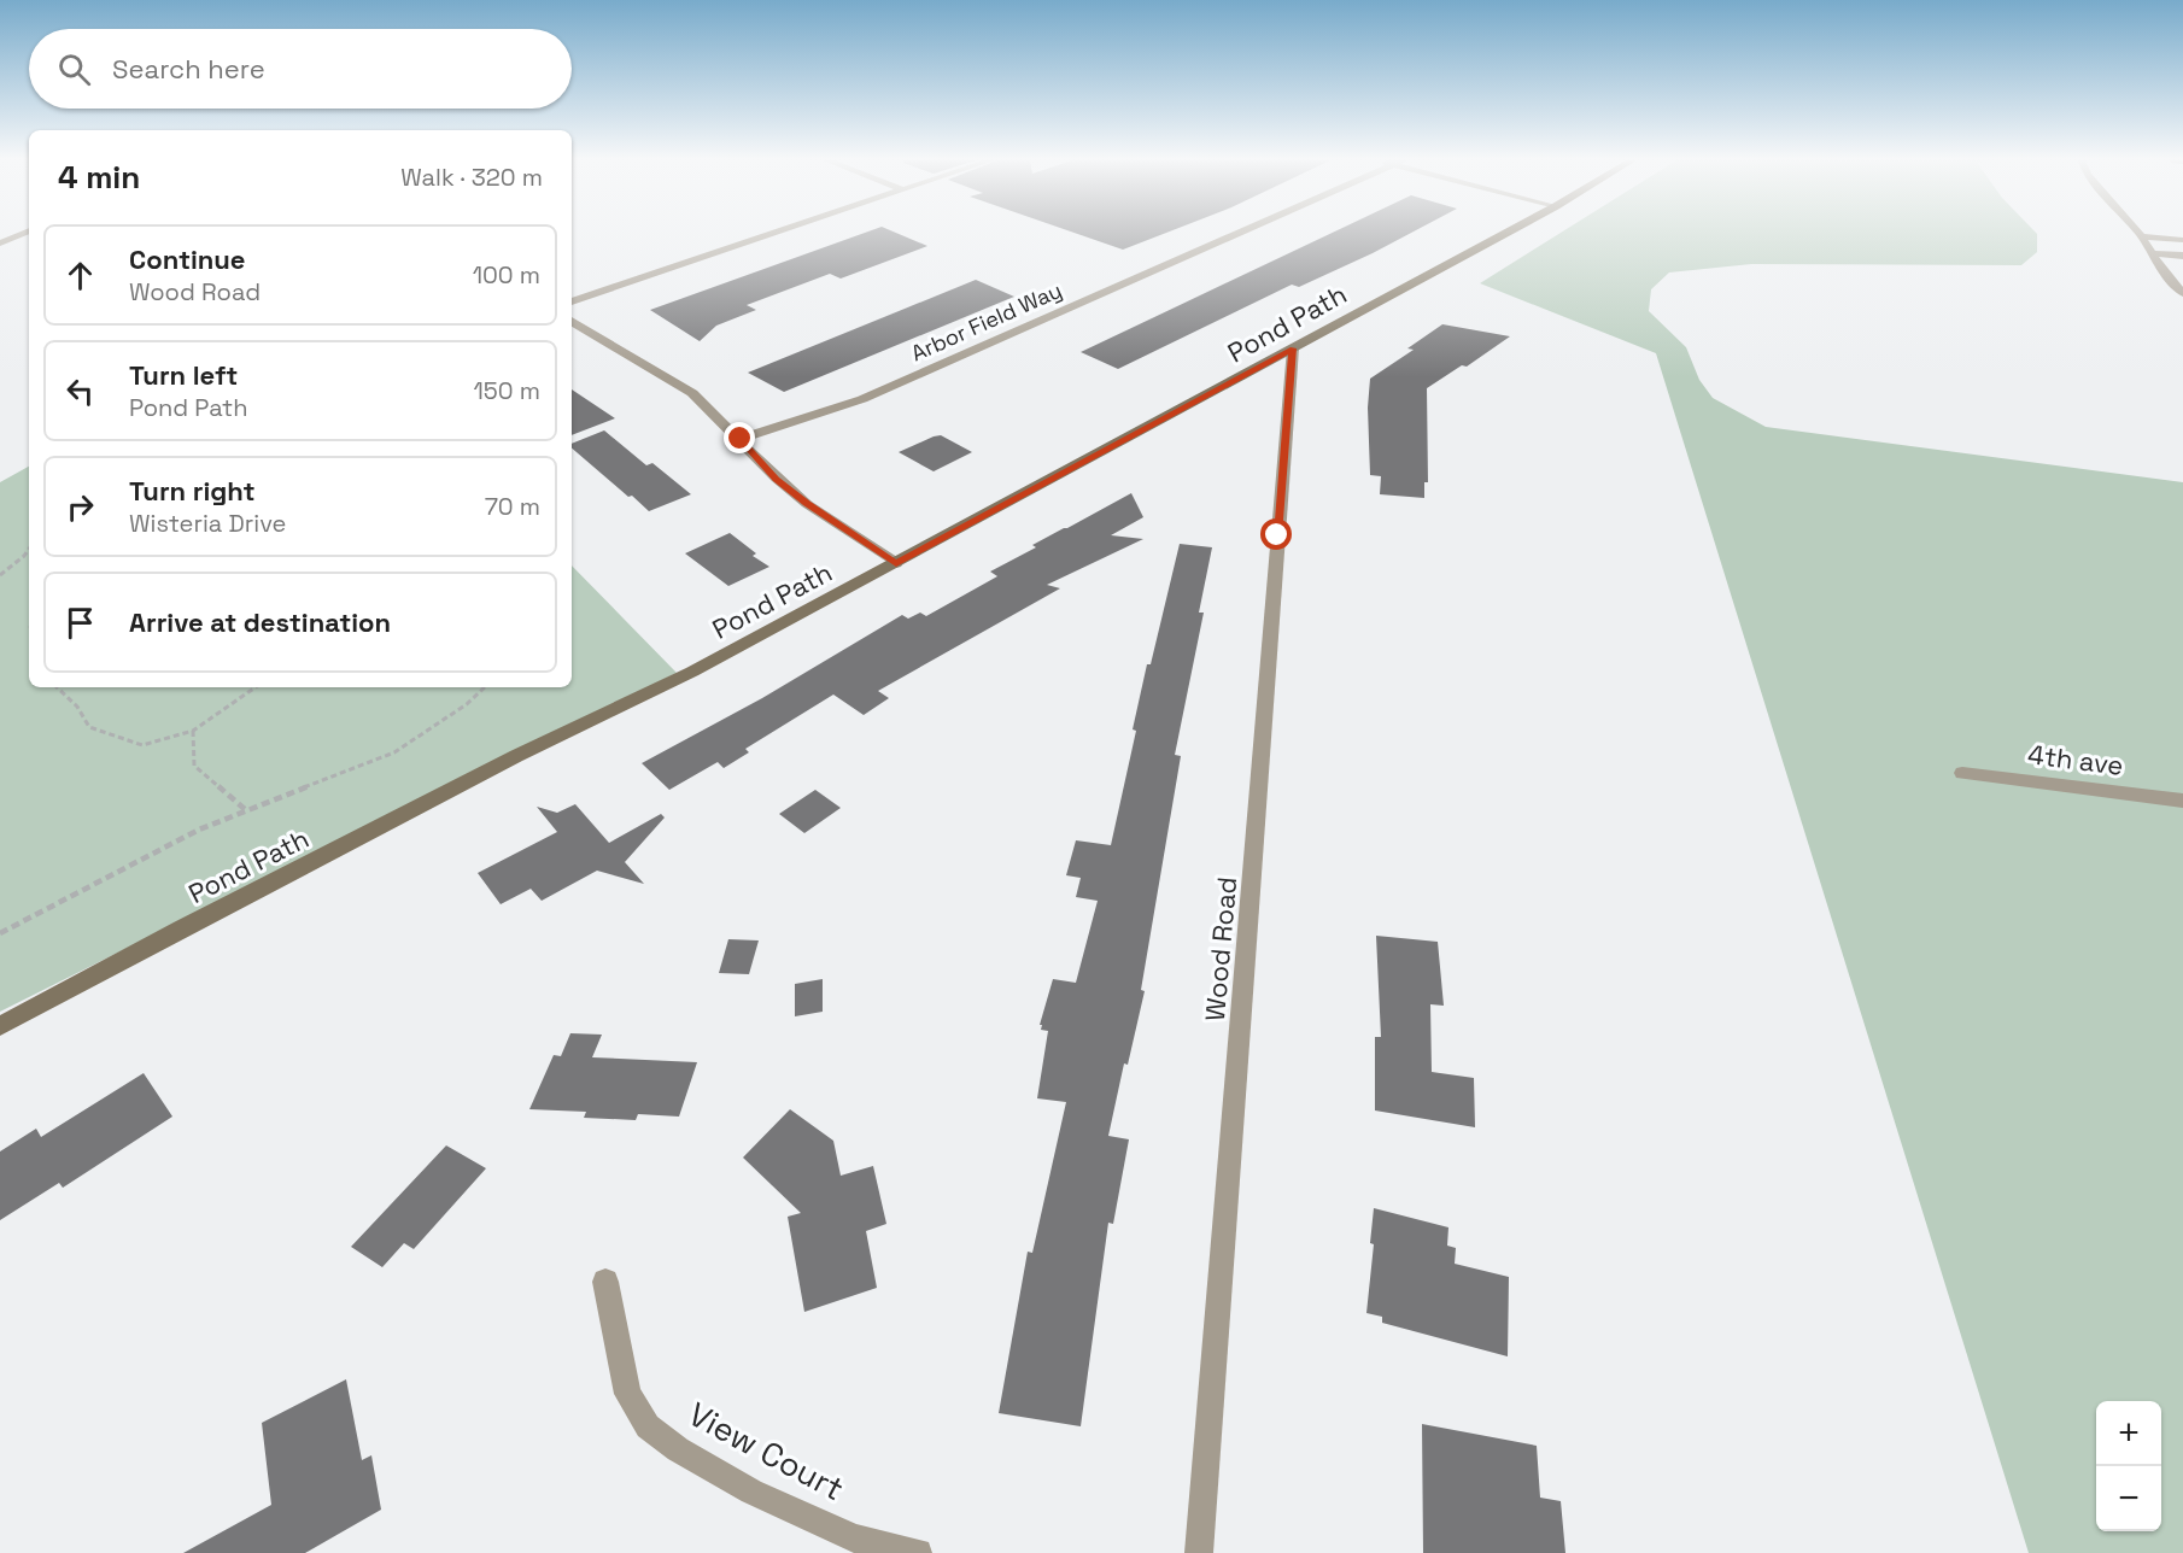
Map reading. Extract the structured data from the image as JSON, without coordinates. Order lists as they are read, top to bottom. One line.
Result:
{"streets":{"street":["Arbor Field Way","Pond Path","4th ave","Wood Road","View Court"]},"crossings":[["Pond Path","Wood Road"]],"page":{"search":"Search here","heading":["4 min","Walk · 320 m"],"list":[["Continue","Wood Road","100 m"],["Turn left","Pond Path","150 m"],["Turn right","Wisteria Drive","70 m"],"Arrive at destination"],"map_buttons":["+","−"]}}
